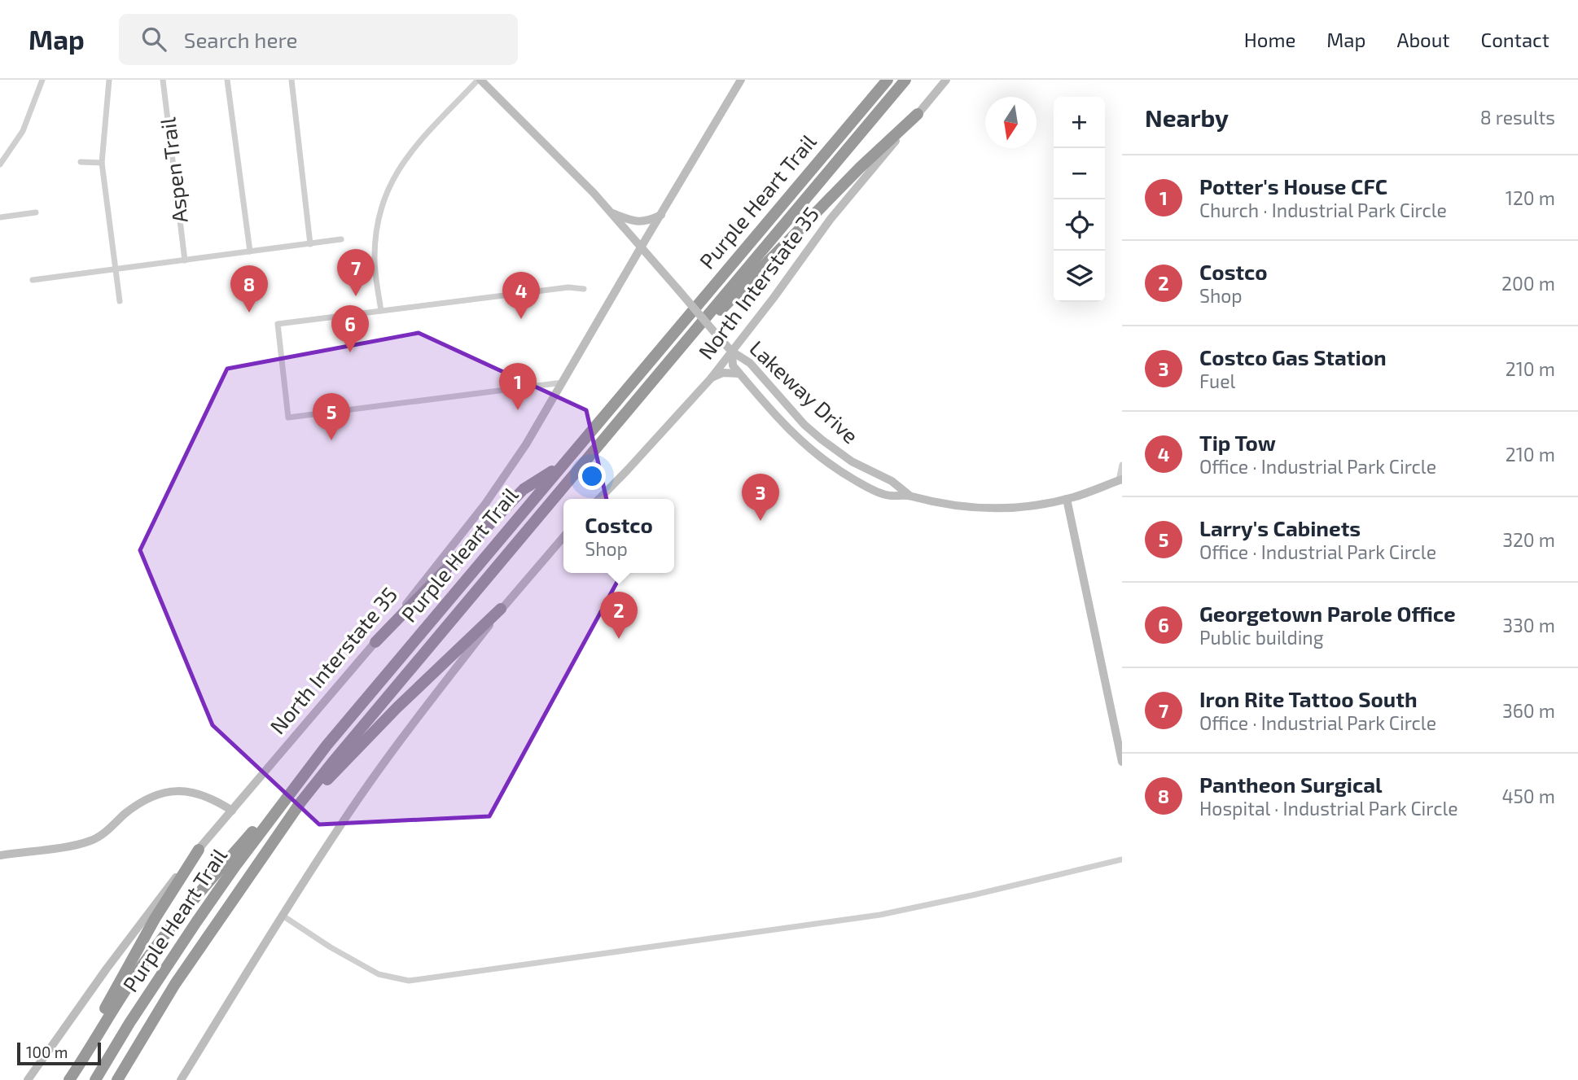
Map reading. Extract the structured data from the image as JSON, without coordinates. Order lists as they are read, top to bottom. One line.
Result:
{"streets":{"highway":["Purple Heart Trail"],"main road":["North Interstate 35","Lakeway Drive"],"street":["Aspen Trail"]},"crossings":[["North Interstate 35","Lakeway Drive"]],"scale_bar":"100 m","north":"bottom","page":{"header":"Map","search":"Search here","nav":["Home","Map","About","Contact"],"heading":["Nearby","8 results"],"map_buttons":["+","−"],"list":[{"mark":"1","name":"Potter's House CFC","note":"Church · Industrial Park Circle","value":"120 m"},{"mark":"2","name":"Costco","note":"Shop","value":"200 m"},{"mark":"3","name":"Costco Gas Station","note":"Fuel","value":"210 m"},{"mark":"4","name":"Tip Tow","note":"Office · Industrial Park Circle","value":"210 m"},{"mark":"5","name":"Larry's Cabinets","note":"Office · Industrial Park Circle","value":"320 m"},{"mark":"6","name":"Georgetown Parole Office","note":"Public building","value":"330 m"},{"mark":"7","name":"Iron Rite Tattoo South","note":"Office · Industrial Park Circle","value":"360 m"},{"mark":"8","name":"Pantheon Surgical","note":"Hospital · Industrial Park Circle","value":"450 m"}],"pins":["7","8","4","6","1","5","3","2"],"popup":["Costco","Shop"],"scale":"100 m"}}
